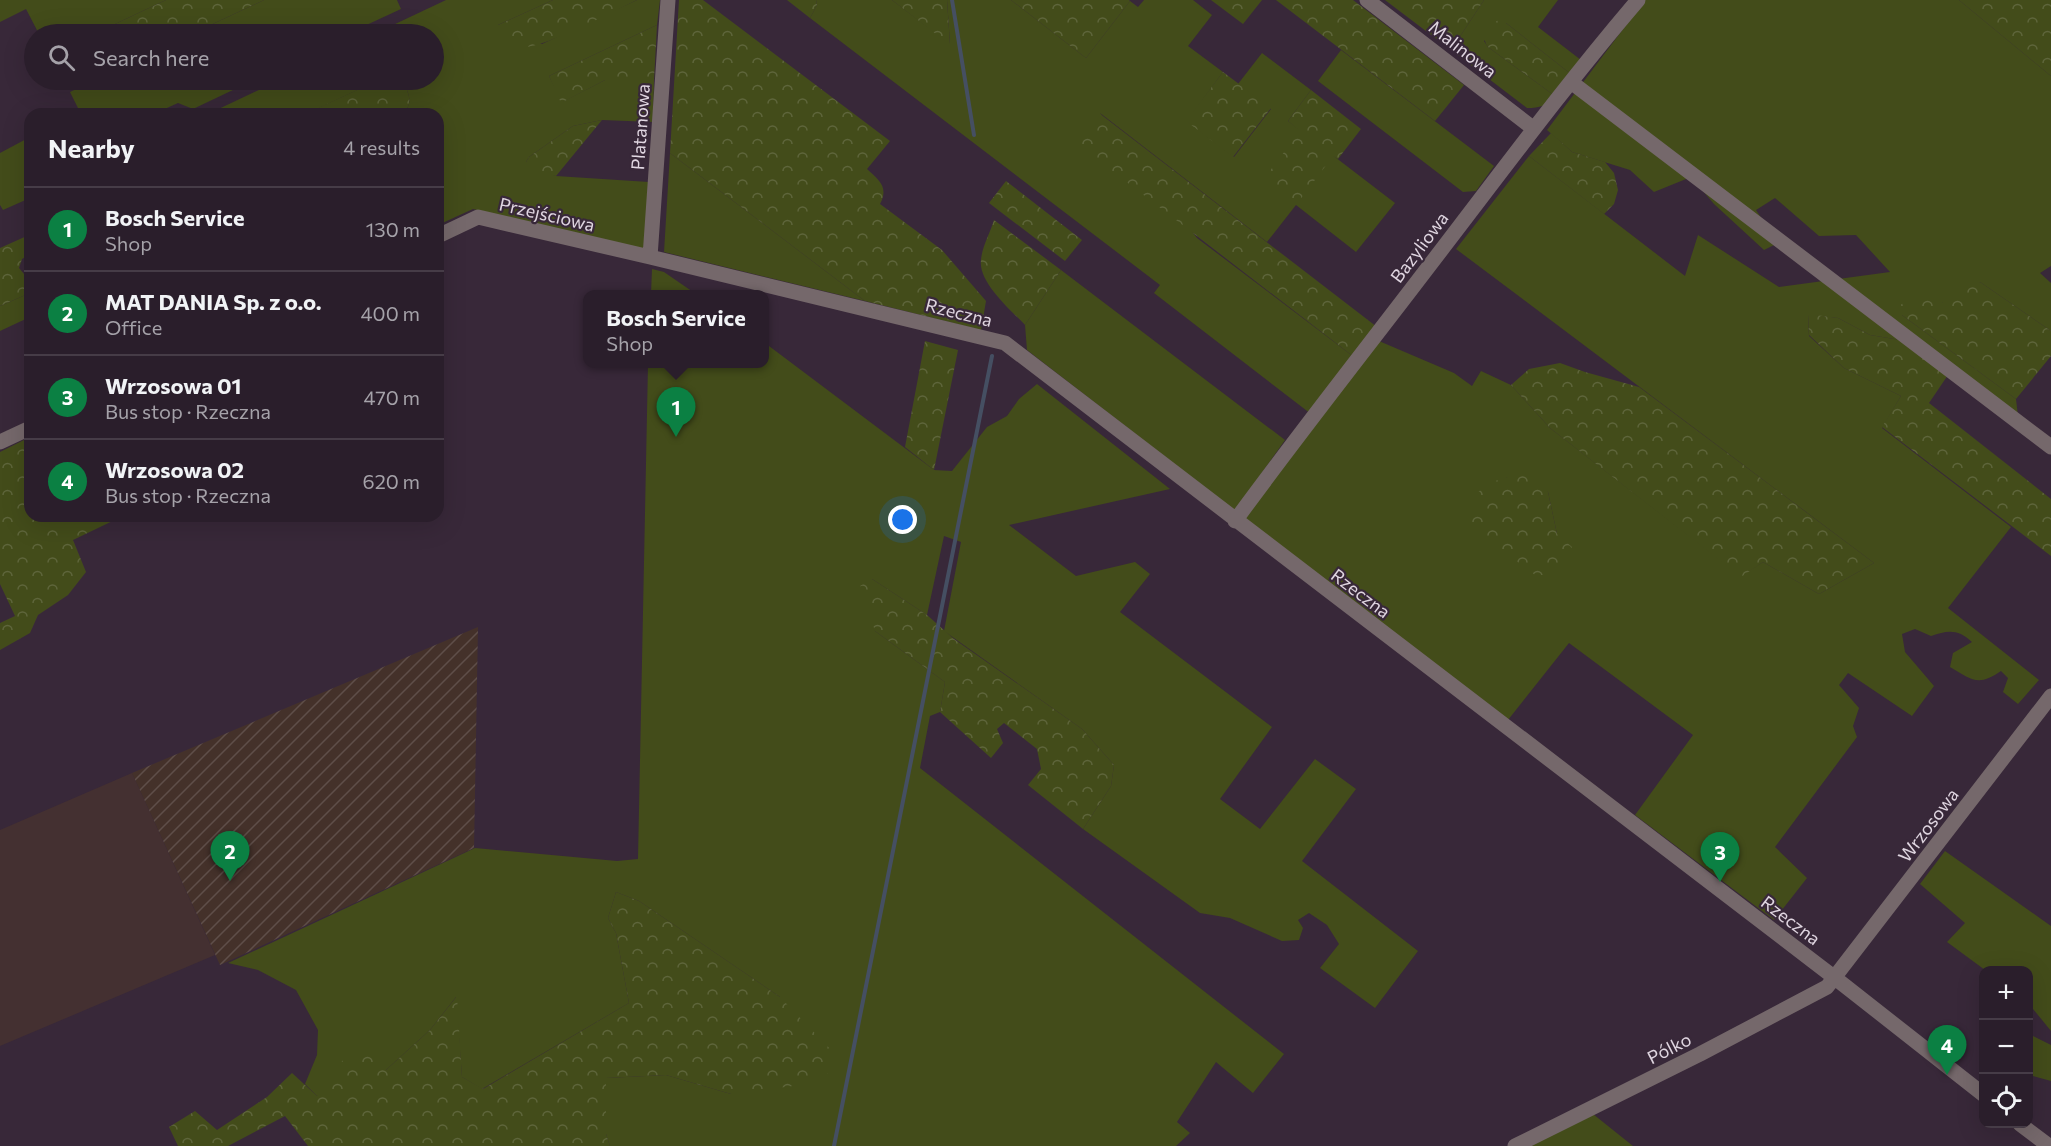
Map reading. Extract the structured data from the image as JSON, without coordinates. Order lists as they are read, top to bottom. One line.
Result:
{"streets":{"street":["Malinowa","Platanowa","Przejściowa","Bazyliowa","Rzeczna","Wrzosowa","Pólko"]},"crossings":[["Malinowa","Bazyliowa"],["Platanowa","Przejściowa"],["Platanowa","Rzeczna"],["Przejściowa","Rzeczna"],["Bazyliowa","Rzeczna"],["Rzeczna","Wrzosowa"],["Rzeczna","Pólko"],["Wrzosowa","Pólko"]],"page":{"search":"Search here","heading":["Nearby","4 results"],"list":[{"mark":"1","name":"Bosch Service","note":"Shop","value":"130 m"},{"mark":"2","name":"MAT DANIA Sp. z o.o.","note":"Office","value":"400 m"},{"mark":"3","name":"Wrzosowa 01","note":"Bus stop · Rzeczna","value":"470 m"},{"mark":"4","name":"Wrzosowa 02","note":"Bus stop · Rzeczna","value":"620 m"}],"popup":["Bosch Service","Shop"],"pins":["1","2","3","4"],"map_buttons":["+","−"]}}
